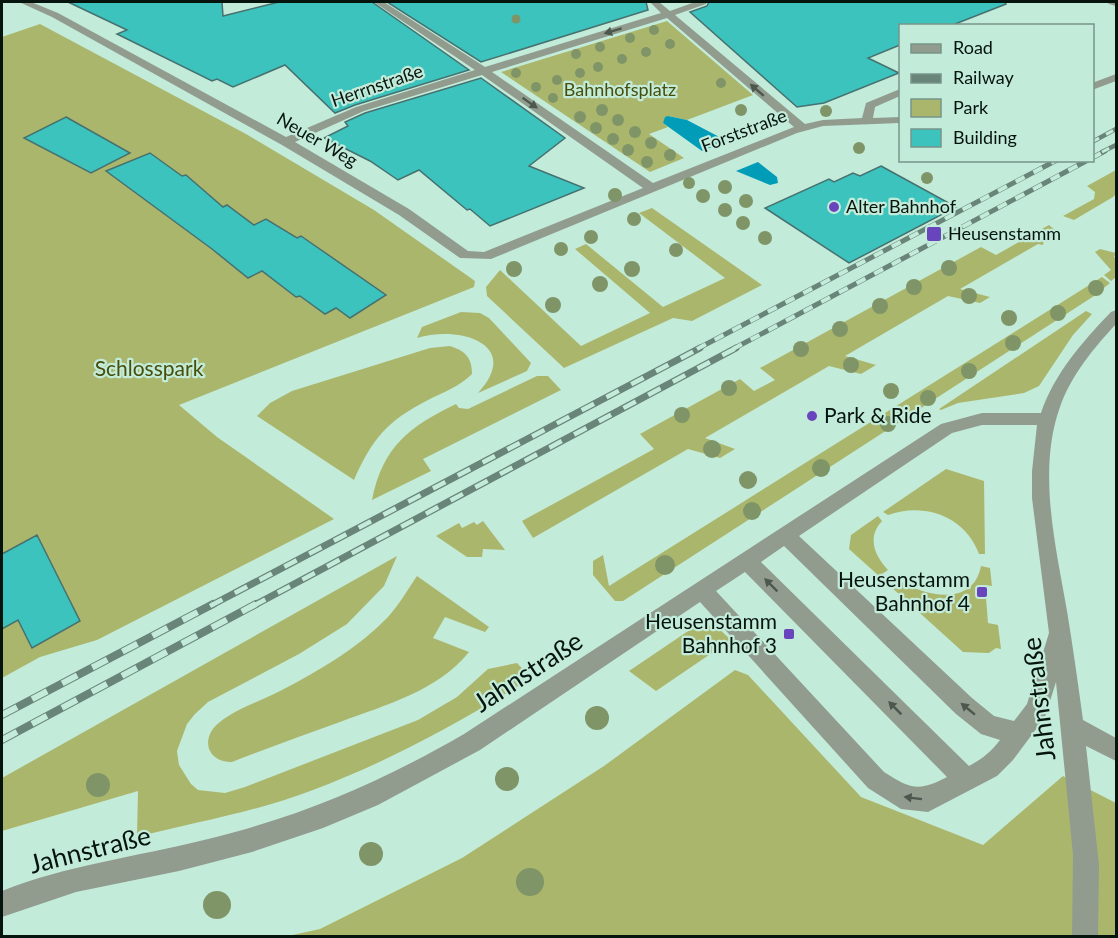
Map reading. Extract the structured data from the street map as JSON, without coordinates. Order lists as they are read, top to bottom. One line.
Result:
{"streets":{"street":["Herrnstraße","Forststraße","Neuer Weg","Jahnstraße"]},"crossings":[["Herrnstraße","Neuer Weg"],["Forststraße","Neuer Weg"]],"parks":["Bahnhofsplatz","Schlosspark"],"places":{"other":["Alter Bahnhof","Park & Ride"],"transit":["Heusenstamm","Heusenstamm Bahnhof 4","Heusenstamm Bahnhof 3"]},"legend":["Road","Railway","Park","Building"]}
